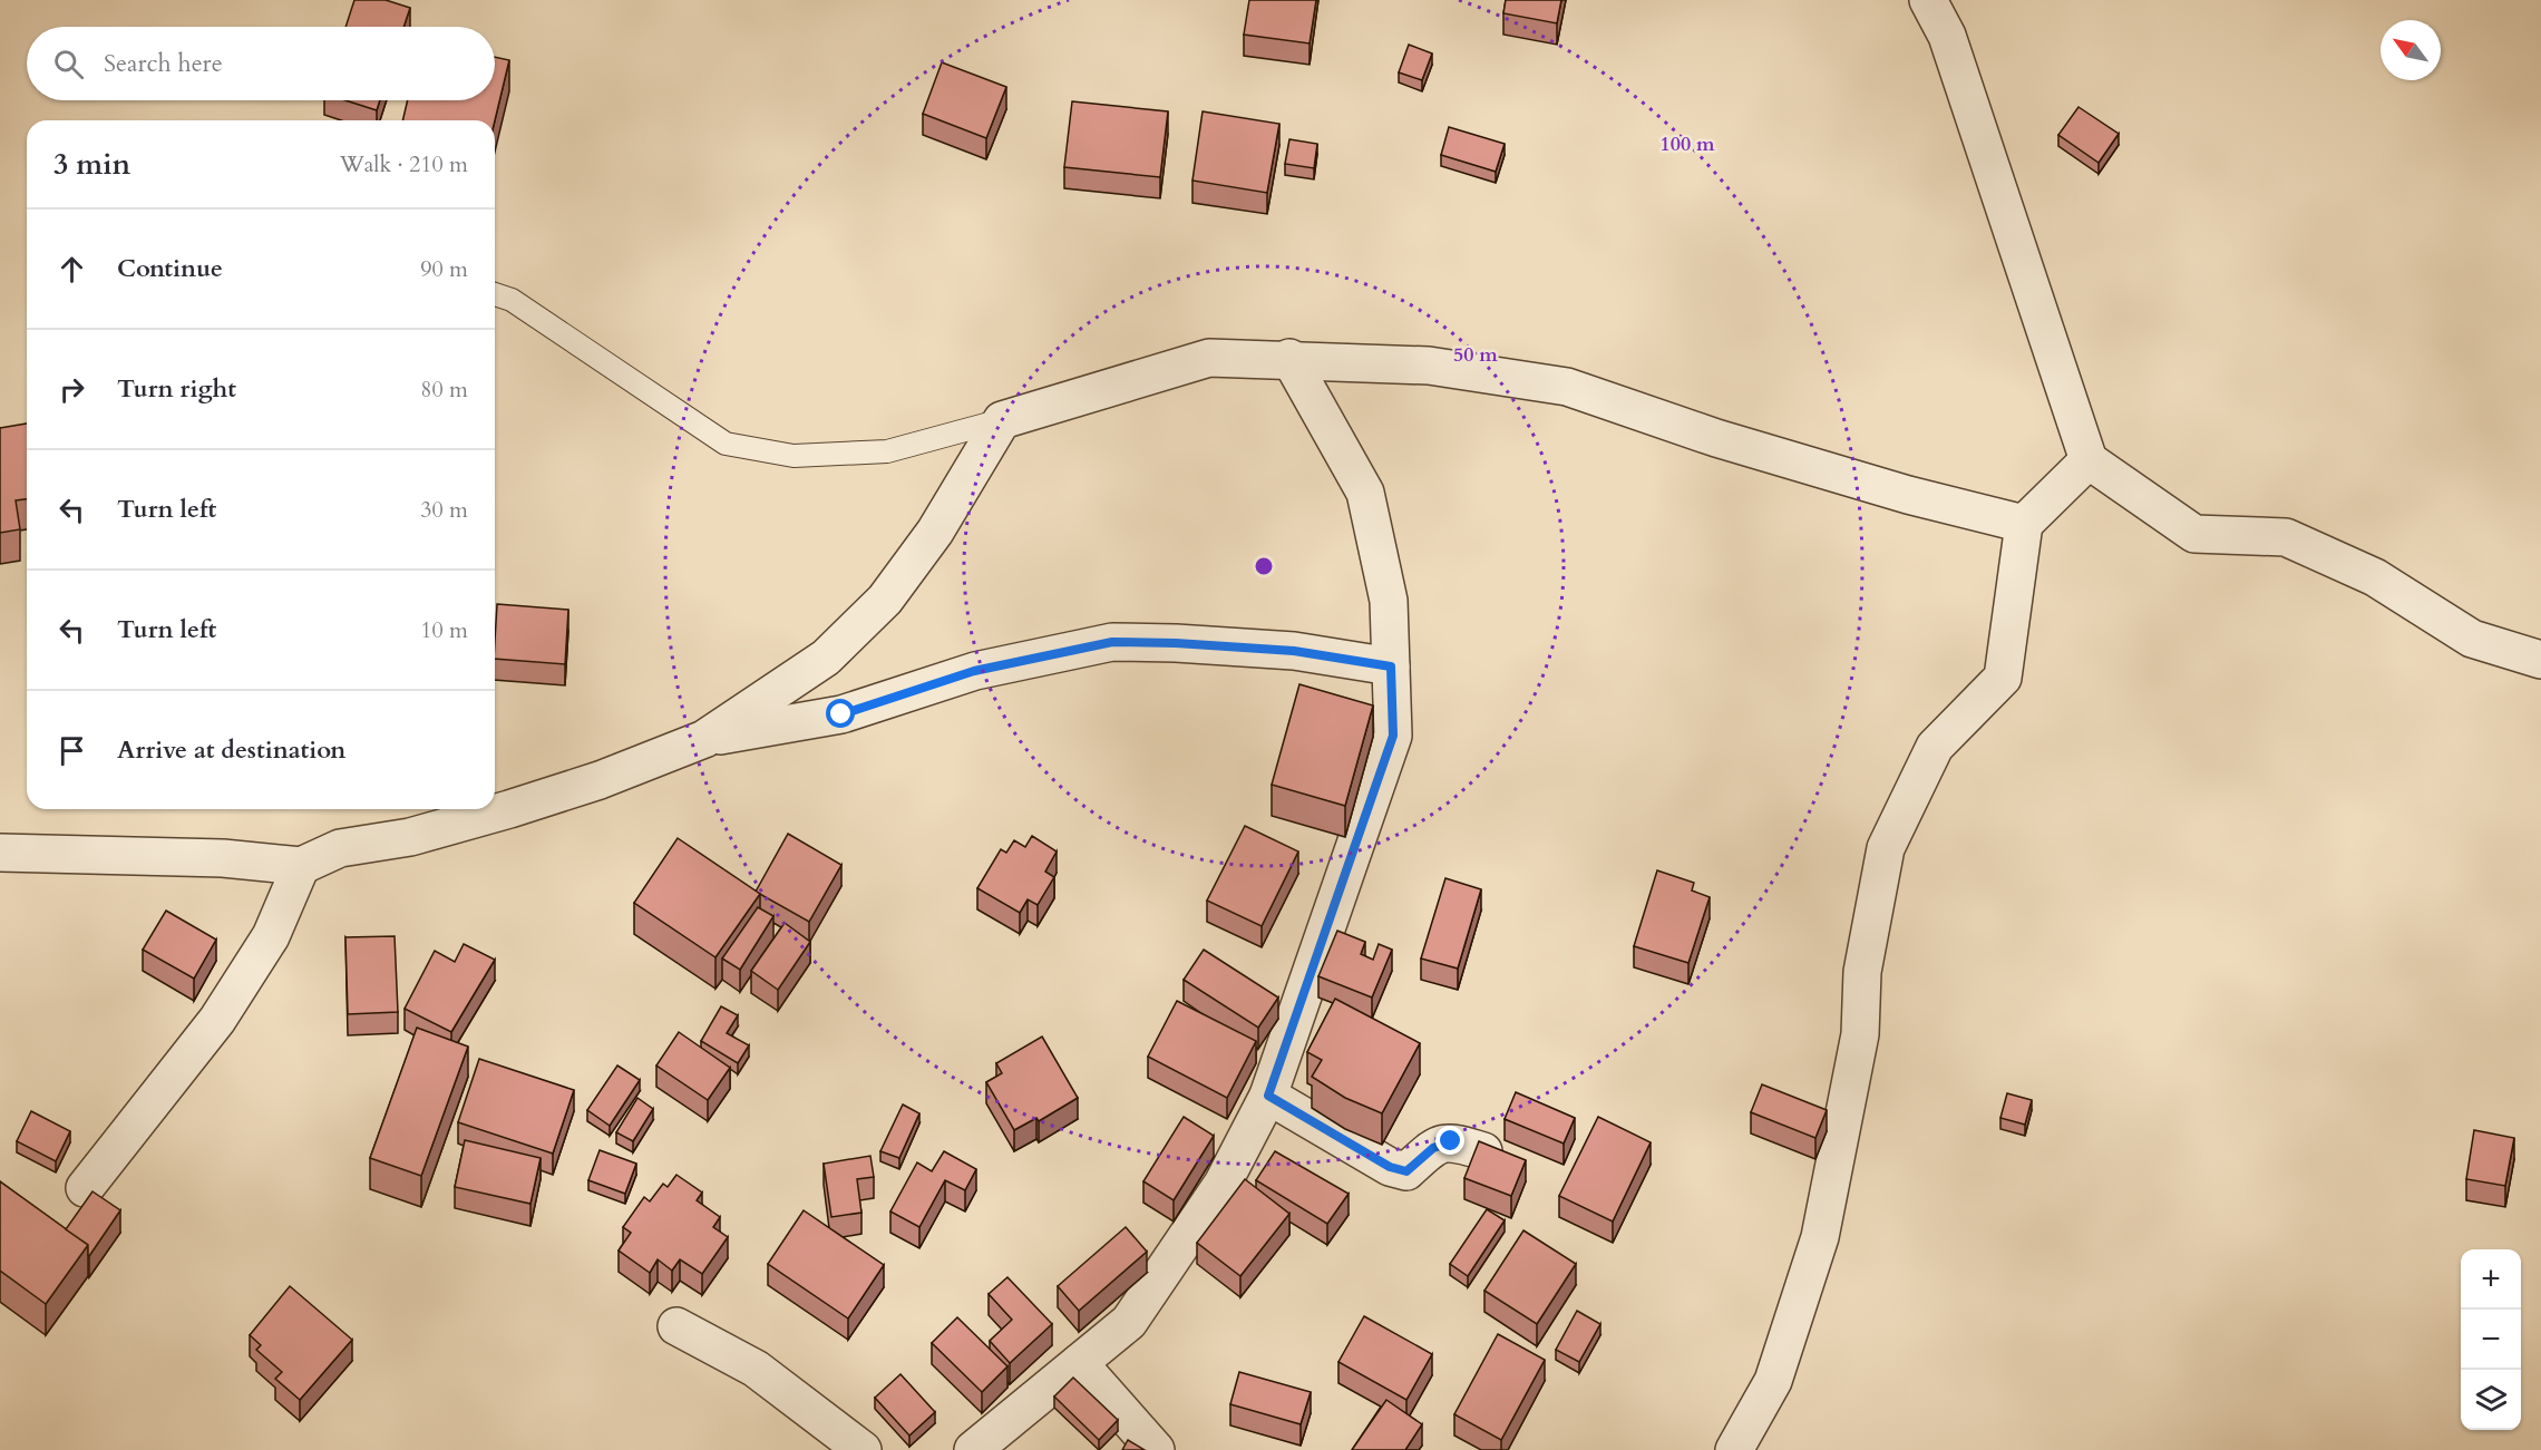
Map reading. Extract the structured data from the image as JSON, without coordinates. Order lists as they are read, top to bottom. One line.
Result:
{"north":"top left","page":{"search":"Search here","heading":["3 min","Walk · 210 m"],"list":[["Continue","90 m"],["Turn right","80 m"],["Turn left","30 m"],["Turn left","10 m"],"Arrive at destination"],"map_buttons":["+","−"]},"rings":["100 m","50 m"]}
